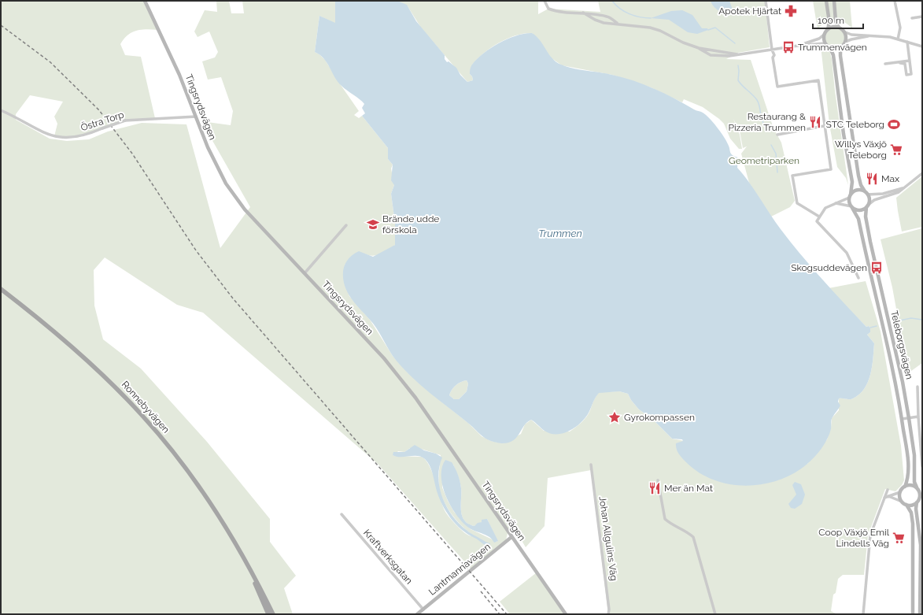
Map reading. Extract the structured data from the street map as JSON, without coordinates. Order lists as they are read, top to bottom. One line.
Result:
{"streets":{"main road":["Tingsrydsvägen","Teleborgsvägen","Ronnebyvägen","Lantmannavägen"],"street":["Östra Torp","Johan Allgulins Väg","Kraftverksgatan"]},"crossings":[["Tingsrydsvägen","Östra Torp"],["Tingsrydsvägen","Lantmannavägen"],["Kraftverksgatan","Lantmannavägen"]],"water":["Trummen"],"parks":["Geometriparken"],"places":{"pharmacy":["Apotek Hjärtat"],"bus stop":["Trummenvägen","Skogsuddevägen"],"restaurant":["Restaurang & Pizzeria Trummen","Max","Mer än Mat"],"sports":["STC Teleborg"],"supermarket":["Willys Växjö Teleborg","Coop Växjö Emil Lindells Väg"],"school or university":["Brände udde förskola"],"place":["Gyrokompassen"]},"scale_bar":"100 m"}
